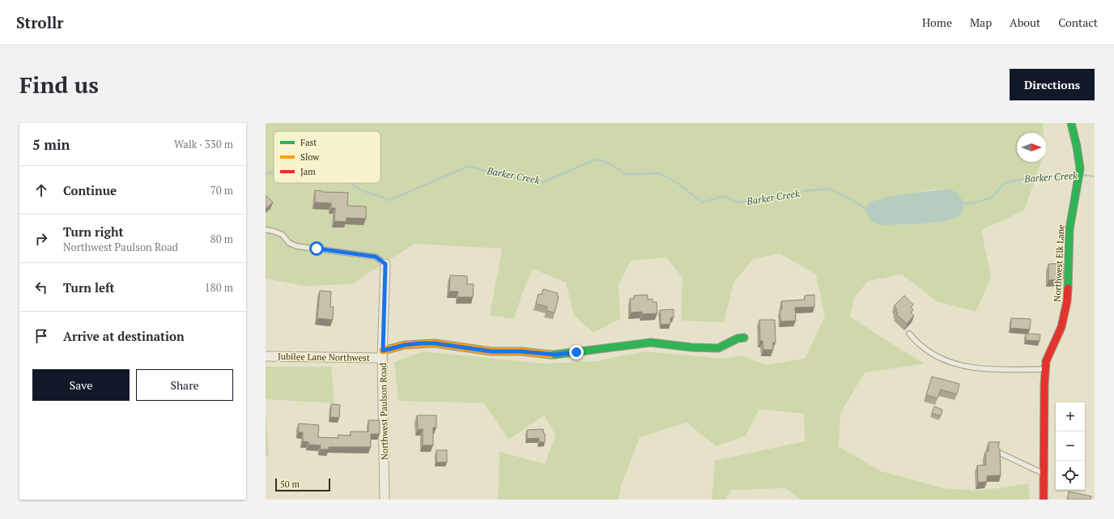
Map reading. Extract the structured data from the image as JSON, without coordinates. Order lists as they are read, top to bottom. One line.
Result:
{"streets":{"street":["Northwest Elk Lane","Jubilee Lane Northwest","Northwest Paulson Road"]},"crossings":[["Jubilee Lane Northwest","Northwest Paulson Road"]],"water":["Barker Creek"],"legend":["Fast","Slow","Jam"],"scale_bar":"50 m","north":"right","page":{"header":"Strollr","nav":["Home","Map","About","Contact"],"buttons":["Directions",["Save","Share"]],"title":"Find us","heading":["5 min","Walk · 330 m"],"list":[["Continue","70 m"],["Turn right","Northwest Paulson Road","80 m"],["Turn left","180 m"],"Arrive at destination"],"map_buttons":["+","−"],"scale":"50 m"}}
